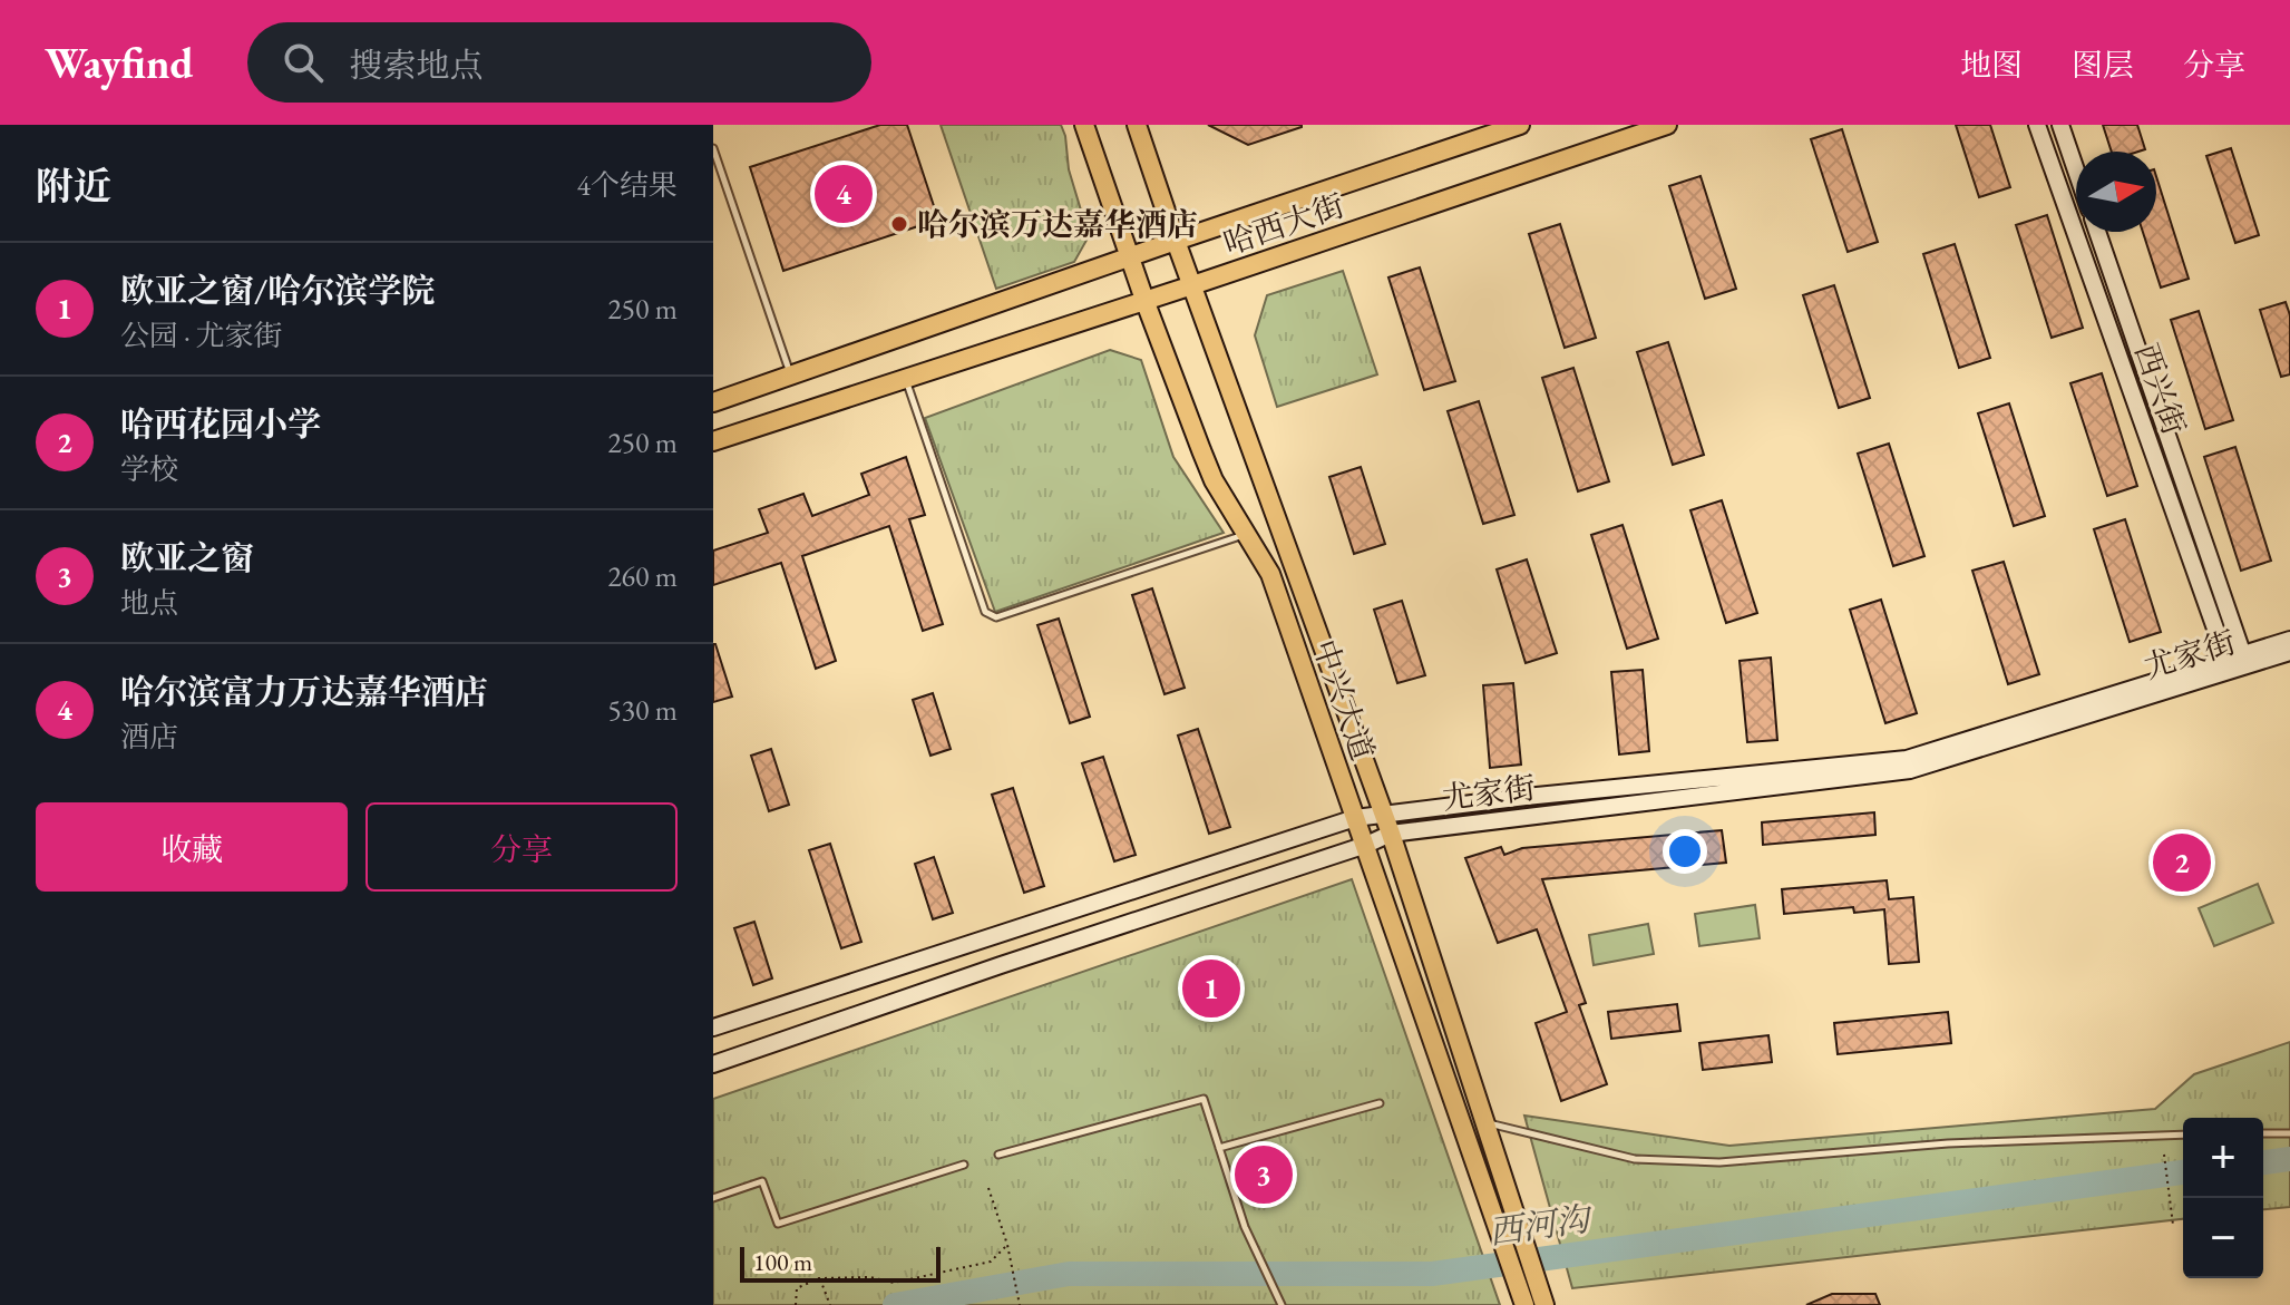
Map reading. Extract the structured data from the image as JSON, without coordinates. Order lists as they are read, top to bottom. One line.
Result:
{"streets":{"main road":["哈西大街","西兴街","尤家街","中兴大道"]},"crossings":[["哈西大街","中兴大道"],["西兴街","尤家街"],["尤家街","中兴大道"]],"water":["西河沟"],"places":["哈尔滨万达嘉华酒店"],"scale_bar":"100 m","north":"right","page":{"header":"Wayfind","search":"搜索地点","nav":["地图","图层","分享"],"heading":["附近","4个结果"],"pins":["4","2","1","3"],"list":[{"mark":"1","name":"欧亚之窗/哈尔滨学院","note":"公园 · 尤家街","value":"250 m"},{"mark":"2","name":"哈西花园小学","note":"学校","value":"250 m"},{"mark":"3","name":"欧亚之窗","note":"地点","value":"260 m"},{"mark":"4","name":"哈尔滨富力万达嘉华酒店","note":"酒店","value":"530 m"}],"buttons":["收藏","分享"],"map_buttons":["+","−"],"scale":"100 m"}}
